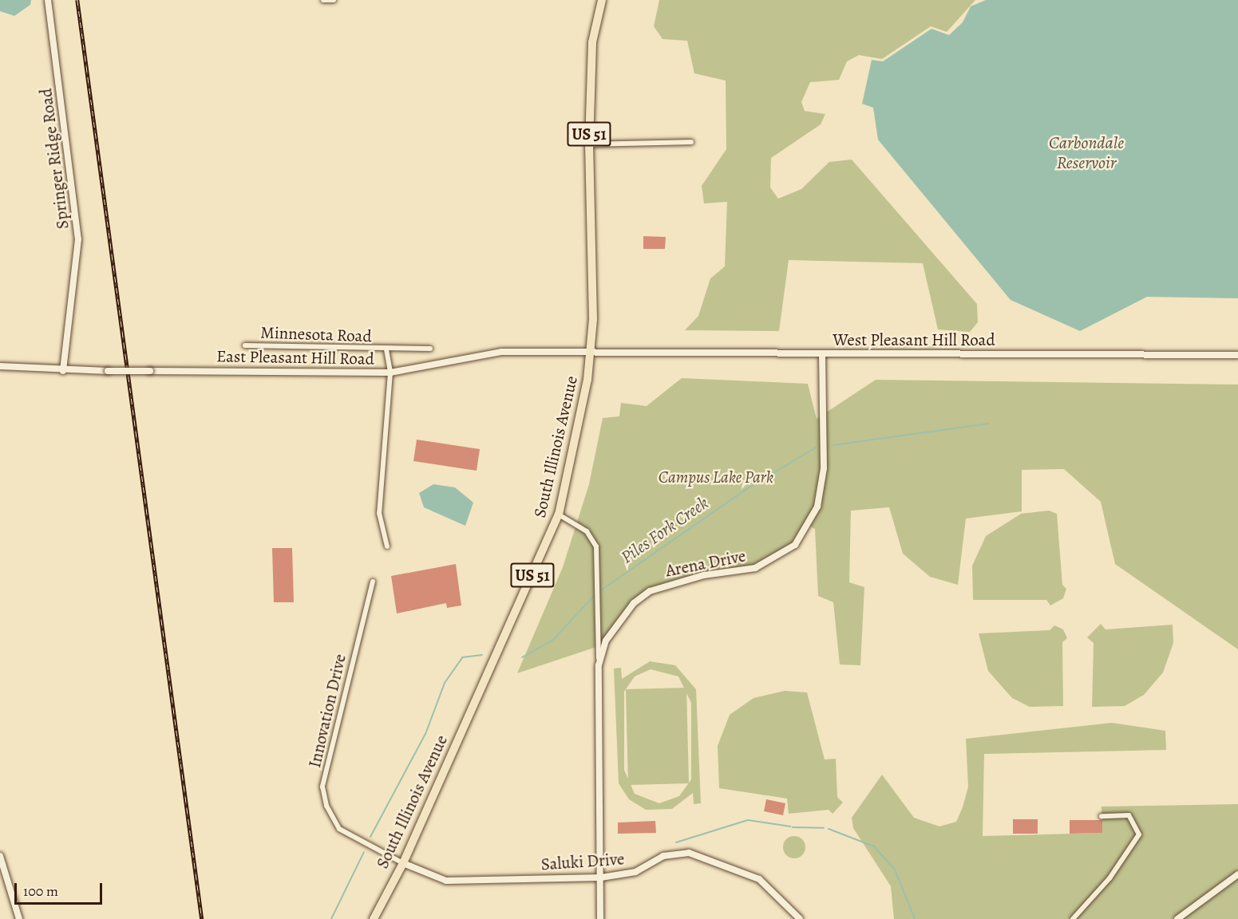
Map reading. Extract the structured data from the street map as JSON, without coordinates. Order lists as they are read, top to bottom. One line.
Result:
{"streets":{"highway":["US 51","South Illinois Avenue"],"street":["Springer Ridge Road","Minnesota Road","West Pleasant Hill Road","East Pleasant Hill Road","Arena Drive","Innovation Drive","Saluki Drive"]},"crossings":[["Springer Ridge Road","East Pleasant Hill Road"],["Minnesota Road","East Pleasant Hill Road"],["West Pleasant Hill Road","East Pleasant Hill Road"],["West Pleasant Hill Road","South Illinois Avenue"],["West Pleasant Hill Road","Arena Drive"],["East Pleasant Hill Road","South Illinois Avenue"],["South Illinois Avenue","Innovation Drive"],["South Illinois Avenue","Saluki Drive"],["Arena Drive","Saluki Drive"],["Innovation Drive","Saluki Drive"]],"water":["Carbondale Reservoir","Piles Fork Creek"],"parks":["Campus Lake Park"],"scale_bar":"100 m"}
